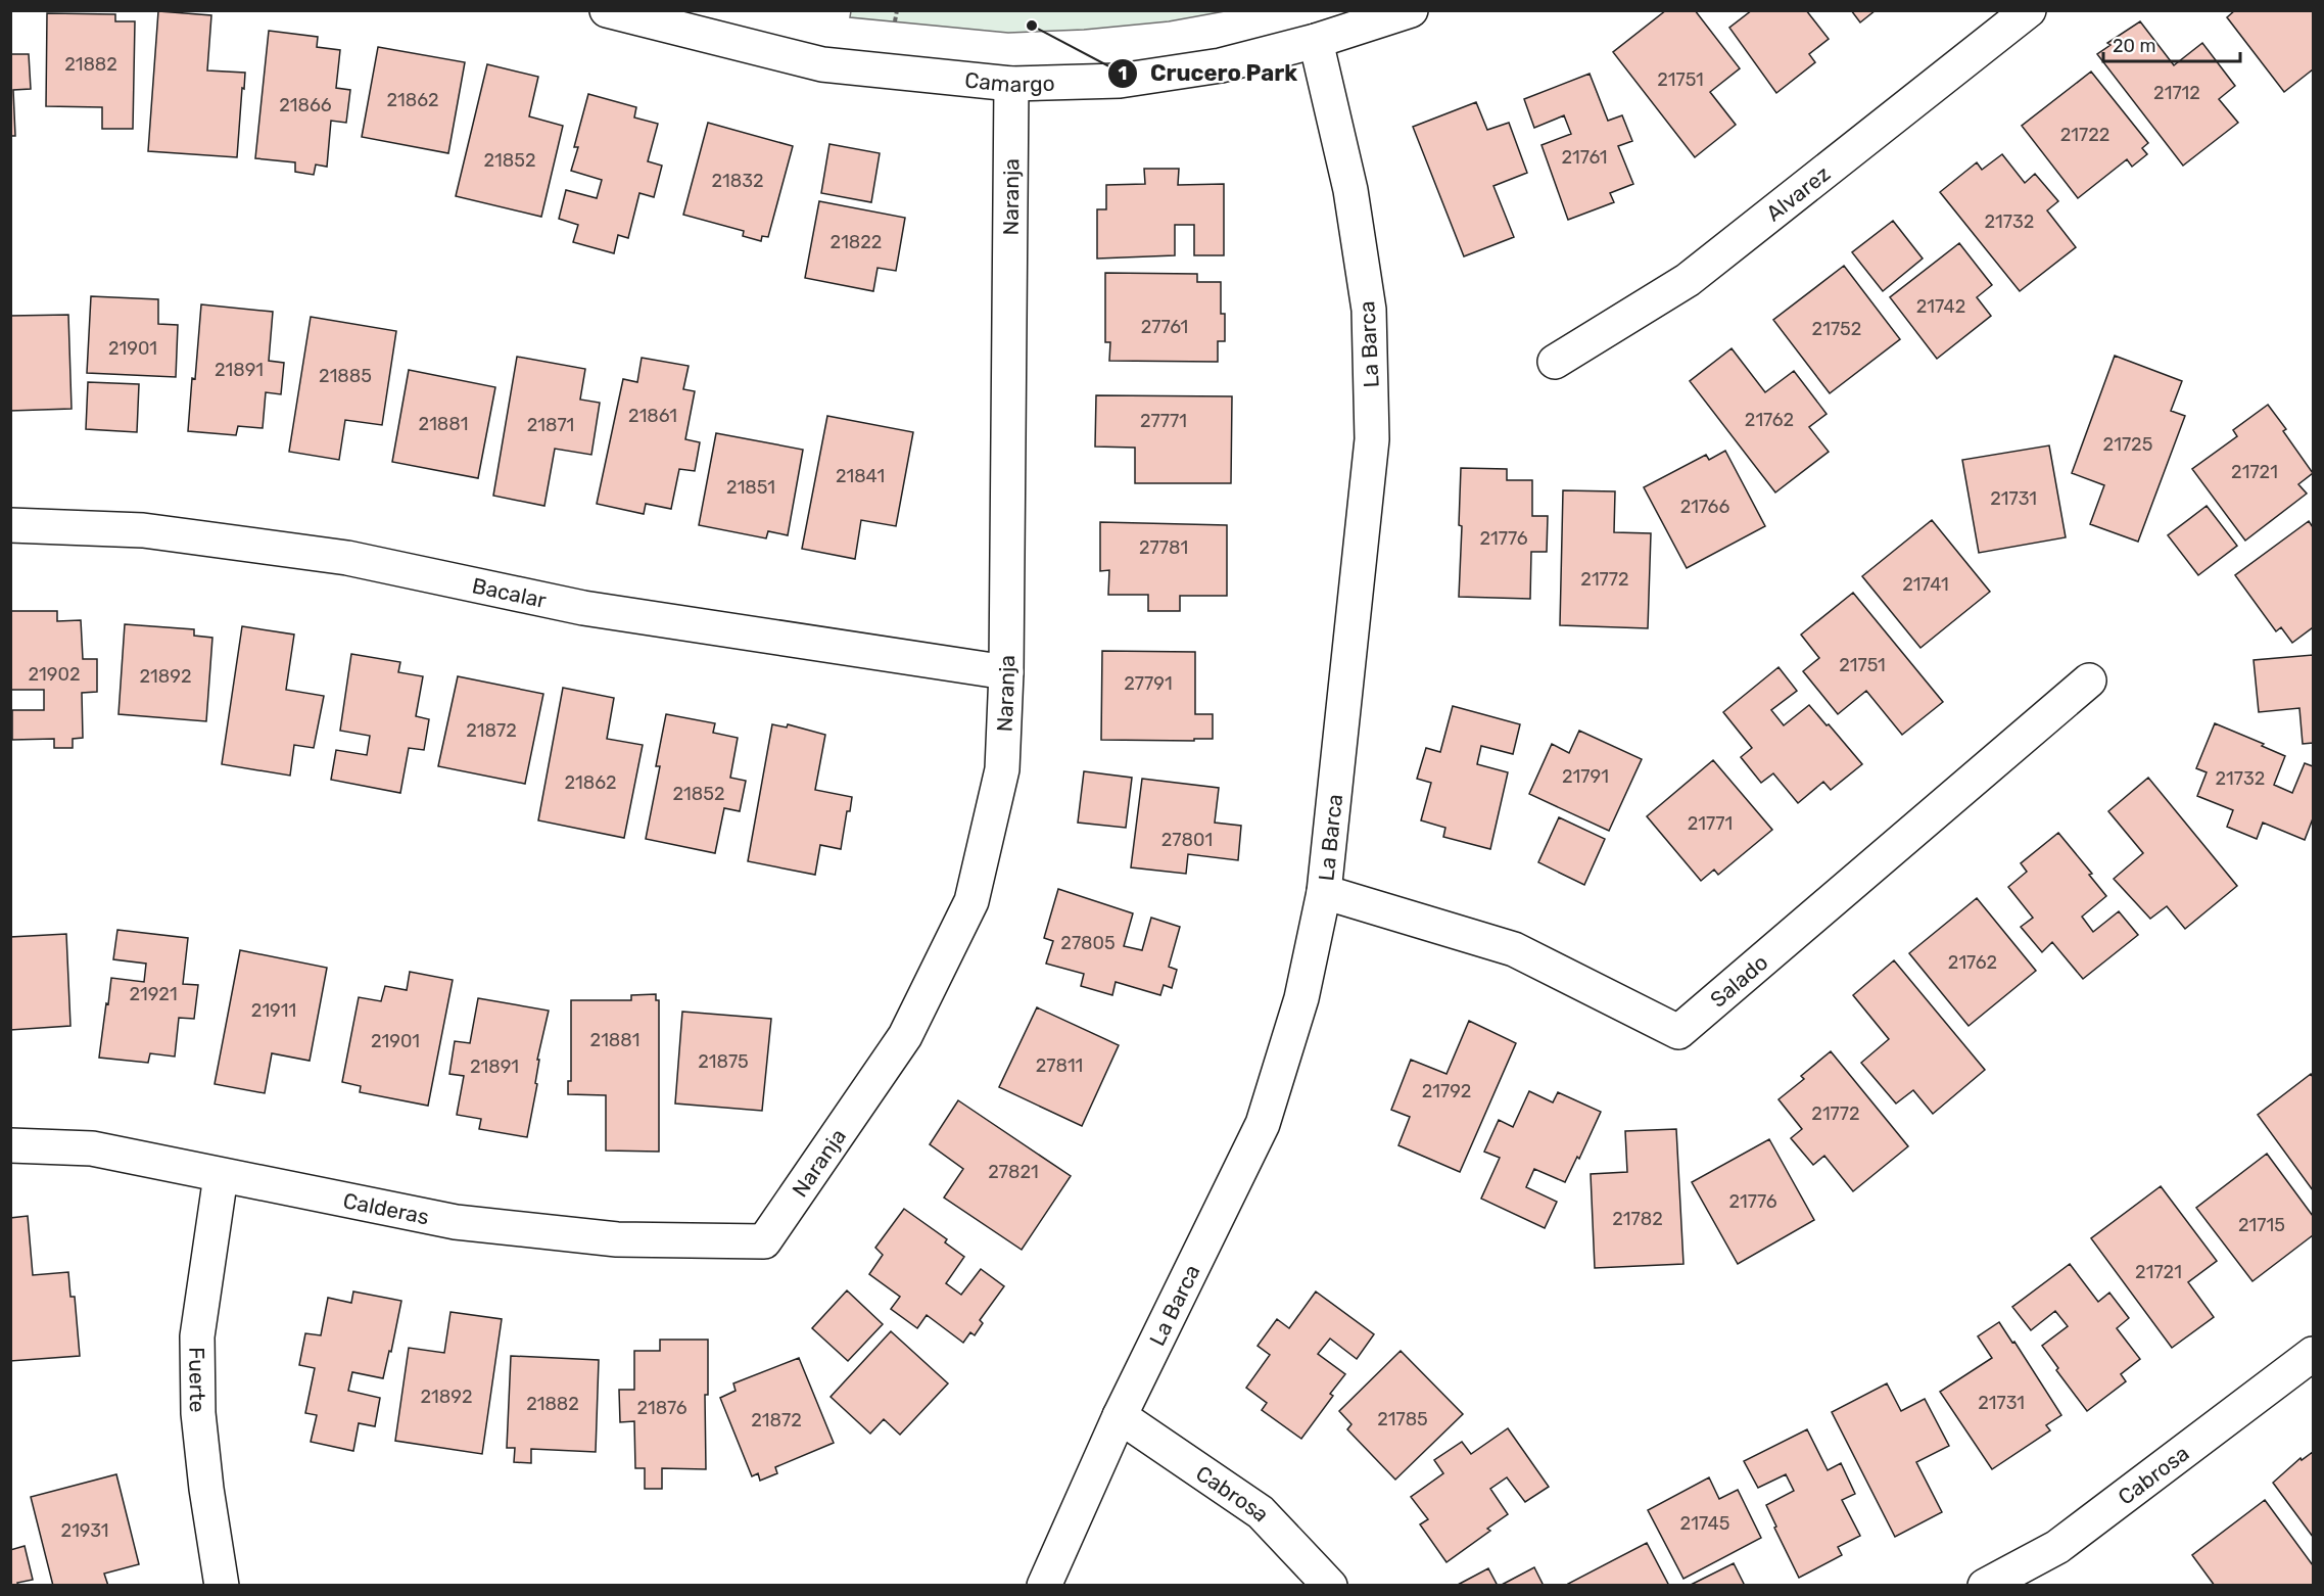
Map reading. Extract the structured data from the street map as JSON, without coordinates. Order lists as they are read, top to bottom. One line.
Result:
{"streets":{"street":["Camargo","Alvarez","Naranja","La Barca","Bacalar","Salado","Calderas","Fuerte","Cabrosa"]},"crossings":[["Camargo","Naranja"],["Camargo","La Barca"],["Naranja","Bacalar"],["Naranja","Calderas"],["La Barca","Salado"],["La Barca","Cabrosa"],["Calderas","Fuerte"]],"places":["Crucero Park"],"house_numbers":["21882","21751","21712","21862","21866","21722","21761","21852","21832","21732","21822","21742","27761","21752","21901","21891","21885","21861","21762","27771","21881","21871","21725","21721","21841","21851","21731","21766","21776","27781","21772","21741","21751","21902","21892","27791","21872","21791","21732","21862","21852","21771","27801","27805","21762","21921","21911","21881","21901","21875","27811","21891","21792","21772","27821","21776","21782","21715","21721","21892","21731","21882","21876","21785","21872","21745","21931"],"scale_bar":"20 m"}
